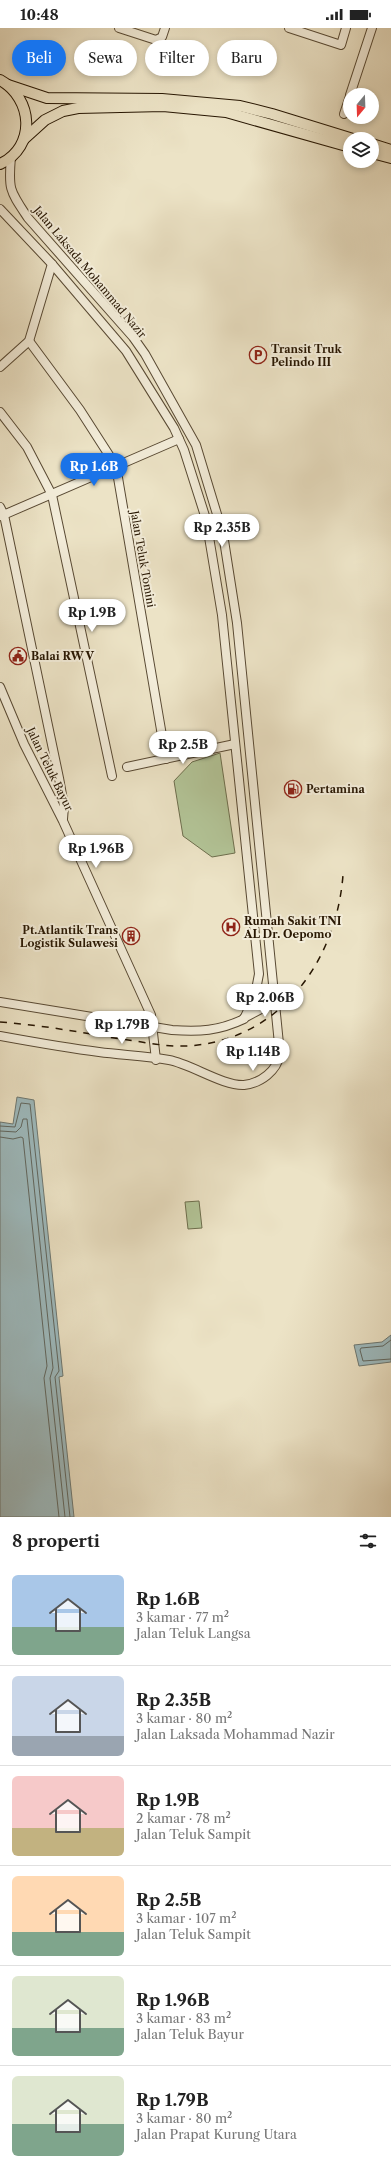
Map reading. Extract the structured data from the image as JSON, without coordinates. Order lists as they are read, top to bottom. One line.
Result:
{"streets":{"street":["Jalan Laksada Mohammad Nazir","Jalan Teluk Tomini","Jalan Teluk Bayur"]},"crossings":[["Jalan Laksada Mohammad Nazir","Jalan Teluk Bayur"]],"places":{"parking":["Transit Truk Pelindo III"],"public building":["Balai RW V"],"fuel station":["Pertamina"],"hospital":["Rumah Sakit TNI AL Dr. Oepomo"],"building":["Pt.Atlantik Trans Logistik Sulawesi"]},"north":"bottom","page":{"status":"10:48","chip":["Beli","Sewa","Filter","Baru"],"price":["Rp 1.6B","Rp 2.35B","Rp 1.9B","Rp 2.5B","Rp 1.96B","Rp 2.06B","Rp 1.79B","Rp 1.14B"],"heading":"8 properti","list":[{"name":"Rp 1.6B","note":"3 kamar · 77 m² · Jalan Teluk Langsa"},{"name":"Rp 2.35B","note":"3 kamar · 80 m² · Jalan Laksada Mohammad Nazir"},{"name":"Rp 1.9B","note":"2 kamar · 78 m² · Jalan Teluk Sampit"},{"name":"Rp 2.5B","note":"3 kamar · 107 m² · Jalan Teluk Sampit"},{"name":"Rp 1.96B","note":"3 kamar · 83 m² · Jalan Teluk Bayur"},{"name":"Rp 1.79B","note":"3 kamar · 80 m² · Jalan Prapat Kurung Utara"}]}}
